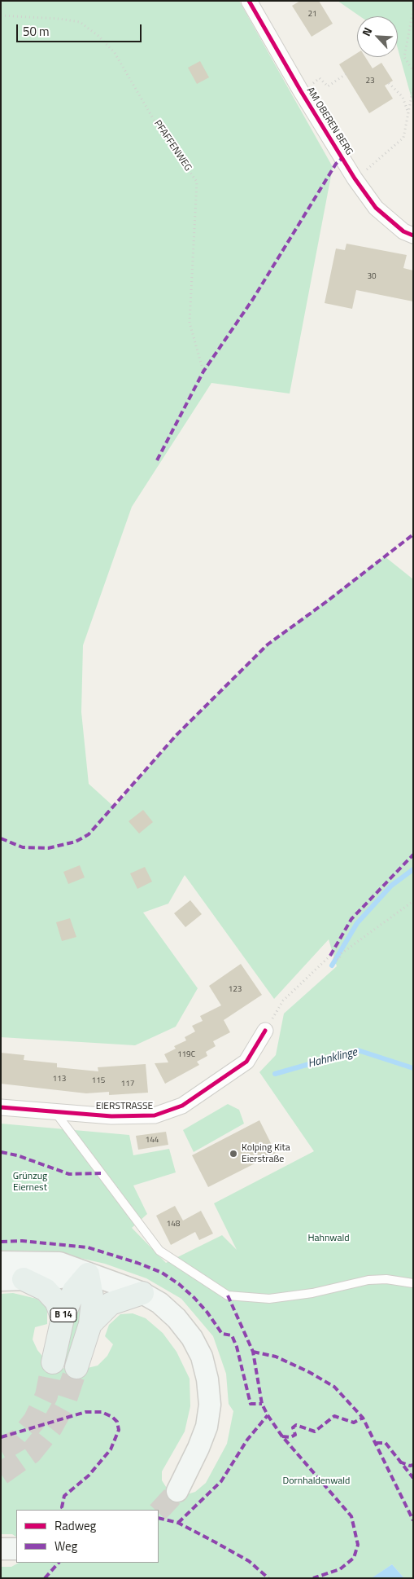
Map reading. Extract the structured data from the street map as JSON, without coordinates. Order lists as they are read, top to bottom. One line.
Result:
{"streets":{"main road":["B 14"],"street":["AM OBEREN BERG","EIERSTRASSE"],"path":["PFAFFENWEG"]},"water":["Hahnklinge"],"parks":["Grünzug Eiernest","Hahnwald","Dornhaldenwald"],"places":["Kolping Kita Eierstraße"],"house_numbers":["21","23","30","123","119C","113","115","117","144","148"],"legend":["Radweg","Weg"],"scale_bar":"50 m","north":"top left"}
